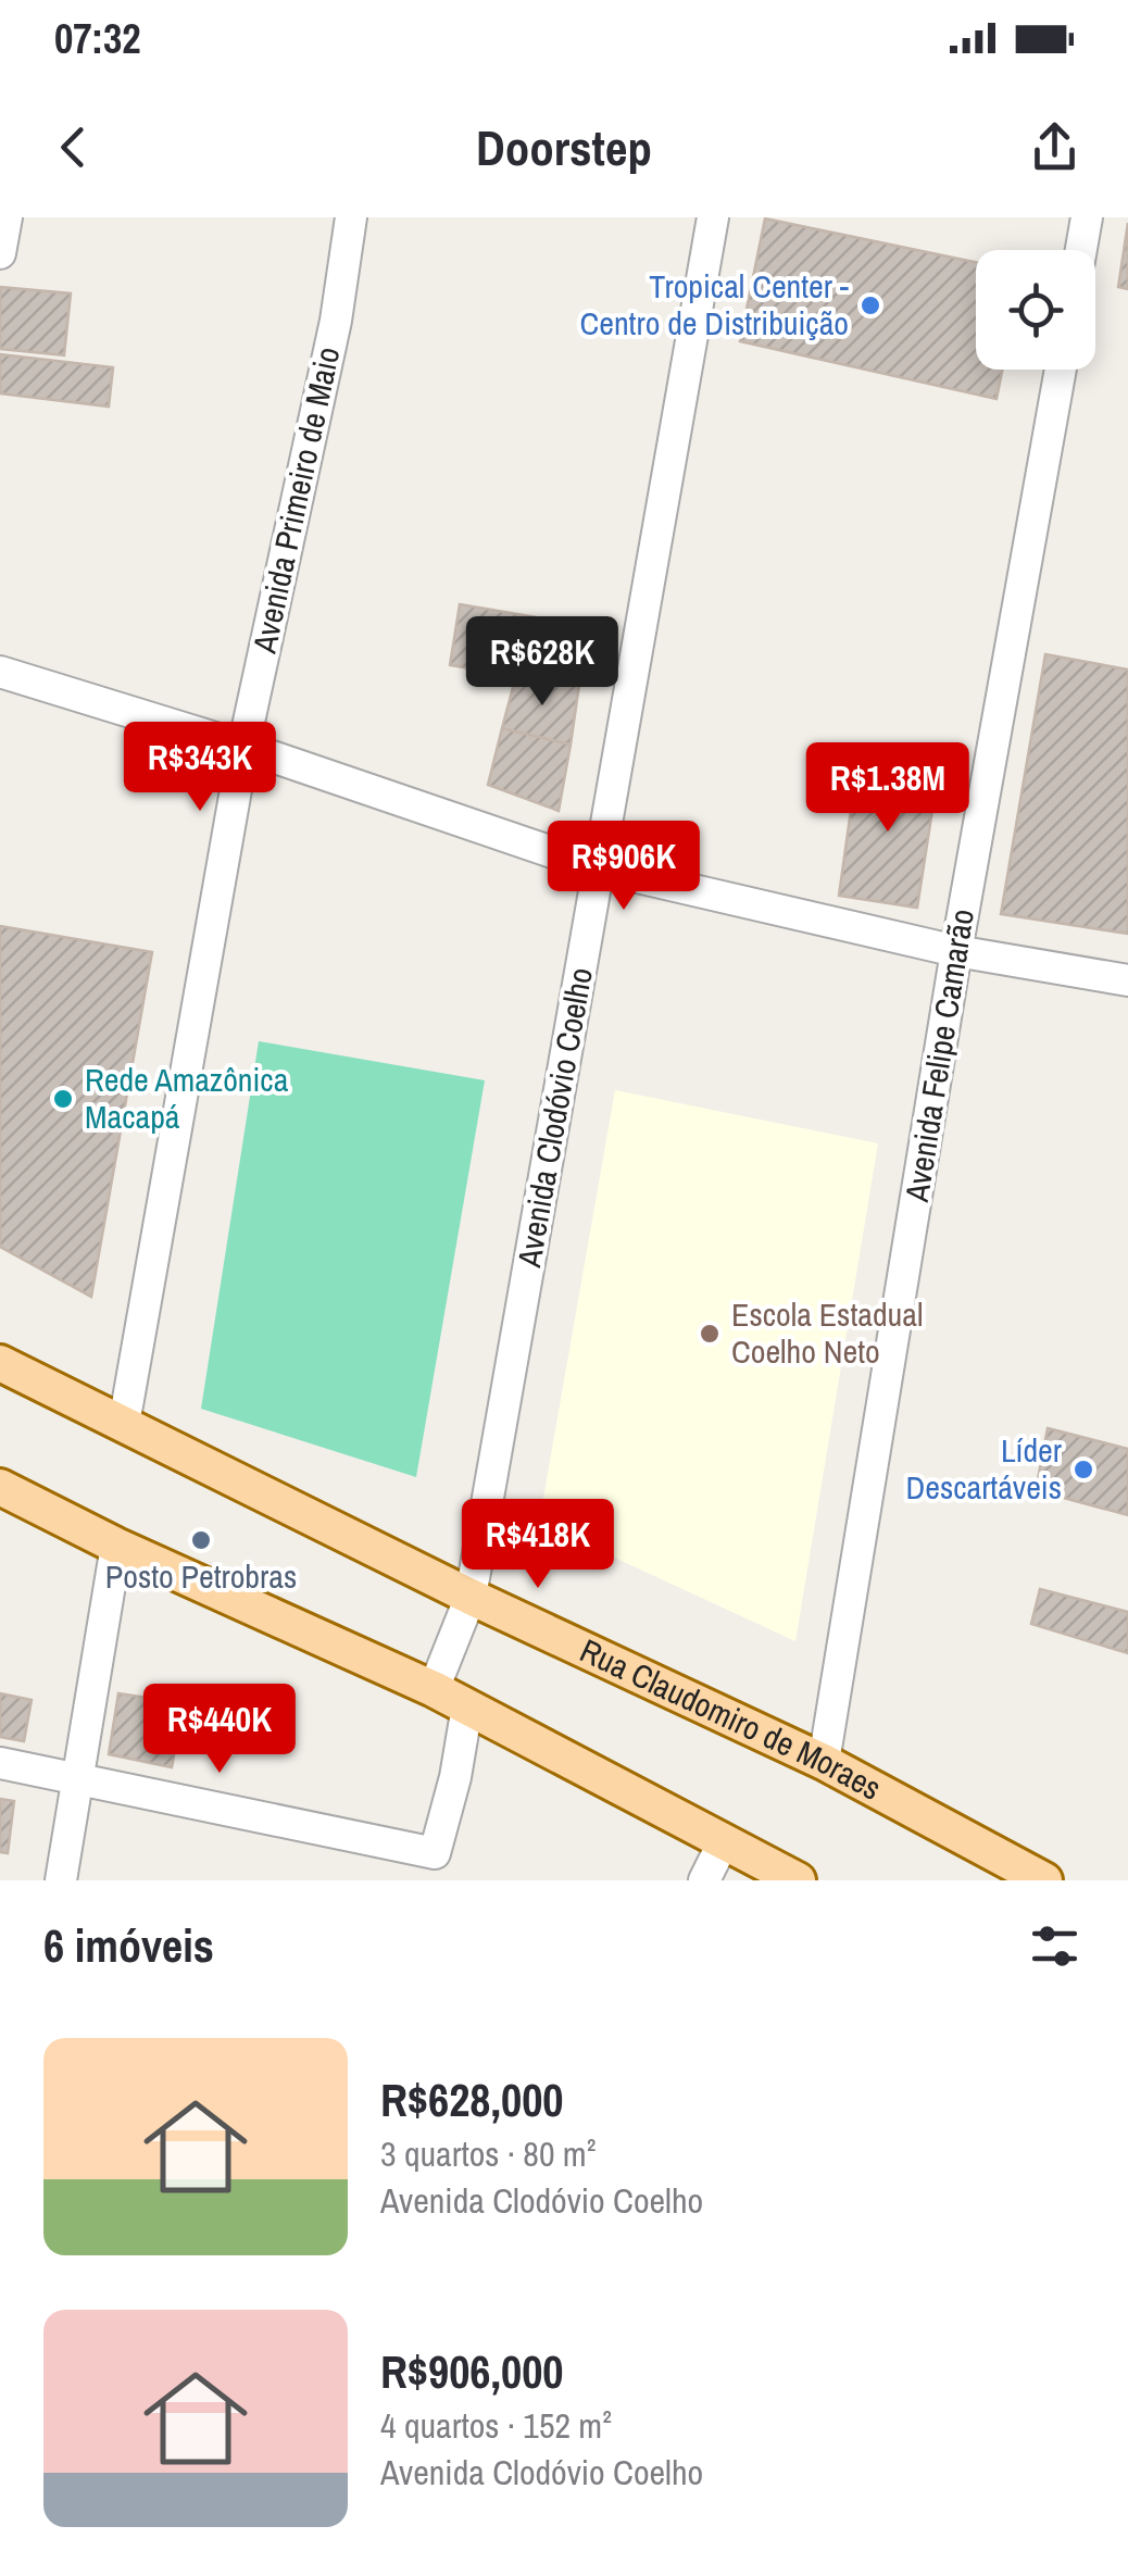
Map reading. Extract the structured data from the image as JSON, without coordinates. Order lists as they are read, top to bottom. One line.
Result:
{"streets":{"main road":["Rua Claudomiro de Moraes"],"street":["Avenida Primeiro de Maio","Avenida Felipe Camarão","Avenida Clodóvio Coelho"]},"crossings":[["Avenida Primeiro de Maio","Rua Claudomiro de Moraes"],["Avenida Felipe Camarão","Rua Claudomiro de Moraes"],["Avenida Clodóvio Coelho","Rua Claudomiro de Moraes"]],"places":["Tropical Center - Centro de Distribuição","Rede Amazônica Macapá","Escola Estadual Coelho Neto","Líder Descartáveis","Posto Petrobras"],"page":{"status":"07:32","header":"Doorstep","price":["R$628K","R$343K","R$1.38M","R$906K","R$418K","R$440K"],"heading":"6 imóveis","list":[{"name":"R$628,000","note":"3 quartos · 80 m² · Avenida Clodóvio Coelho"},{"name":"R$906,000","note":"4 quartos · 152 m² · Avenida Clodóvio Coelho"}]}}
